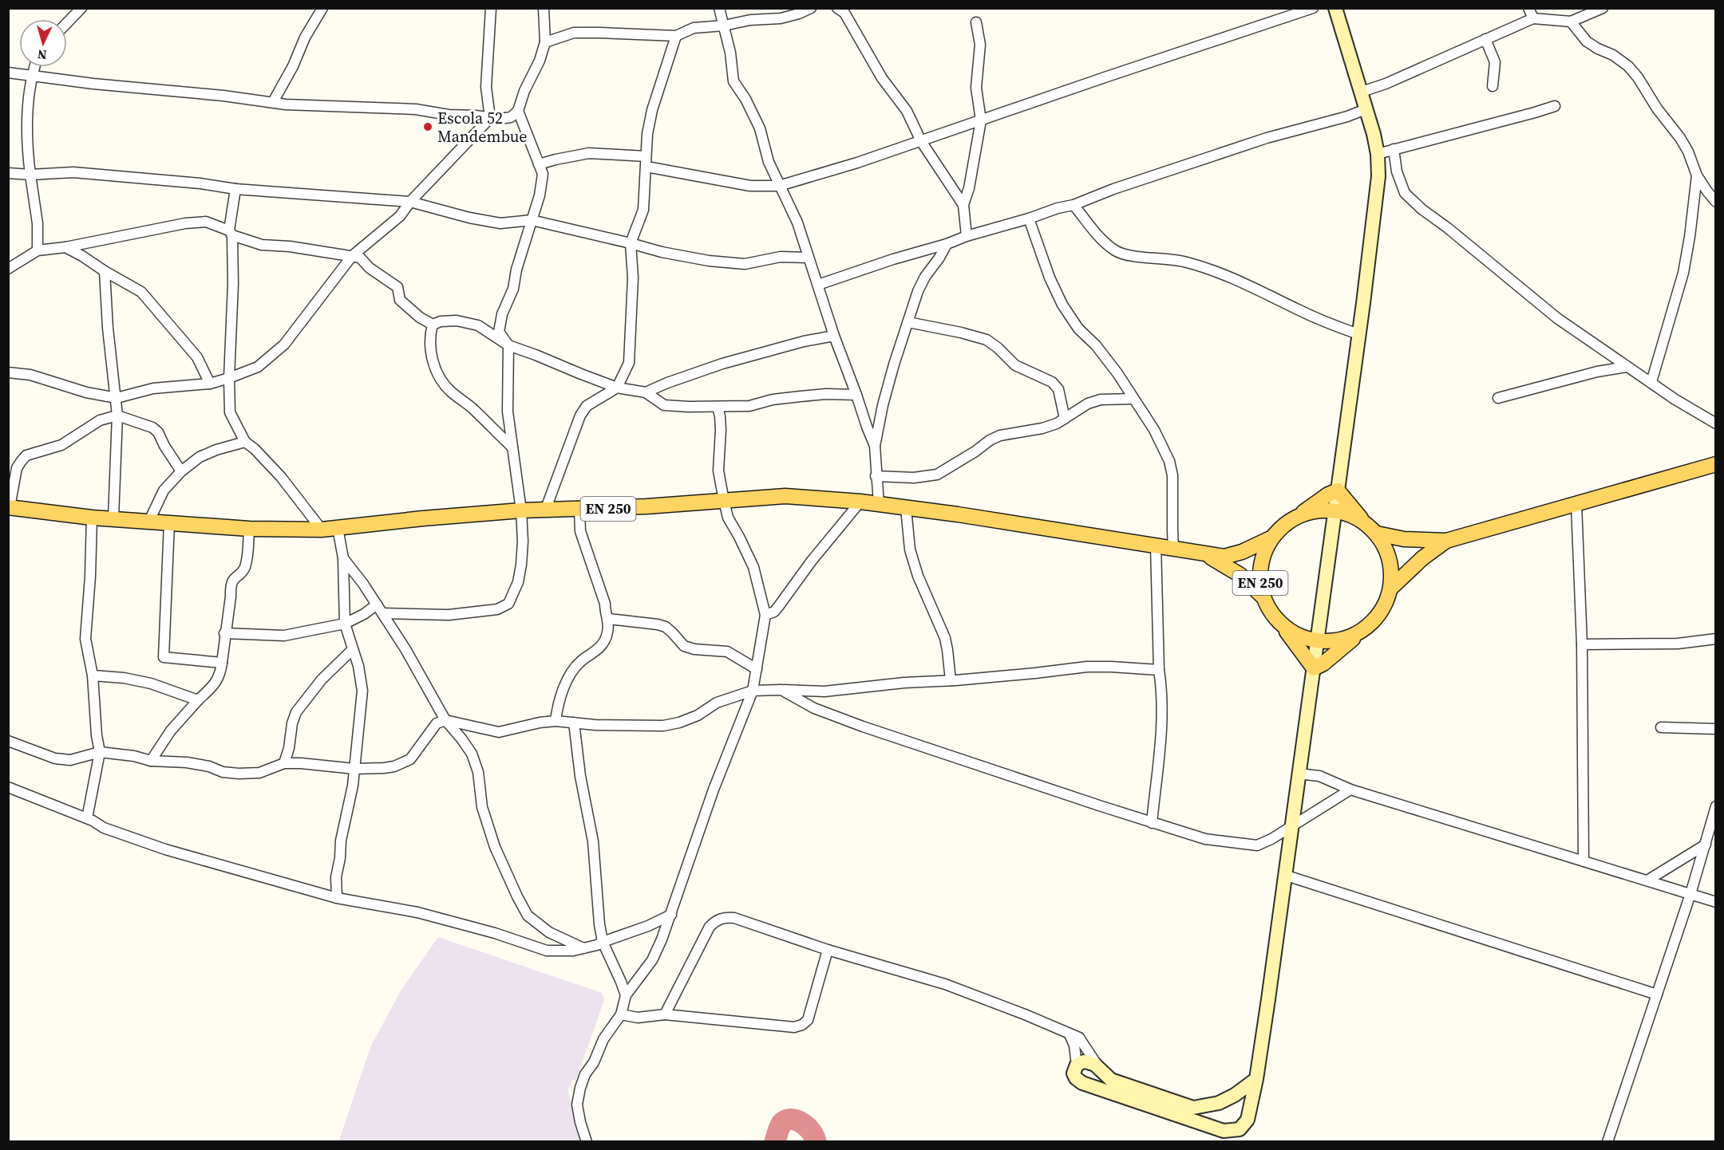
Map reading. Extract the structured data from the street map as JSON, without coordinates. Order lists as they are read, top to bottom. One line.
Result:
{"streets":{"main road":["EN 250"]},"places":["Escola 52 Mandembue"],"north":"bottom"}
